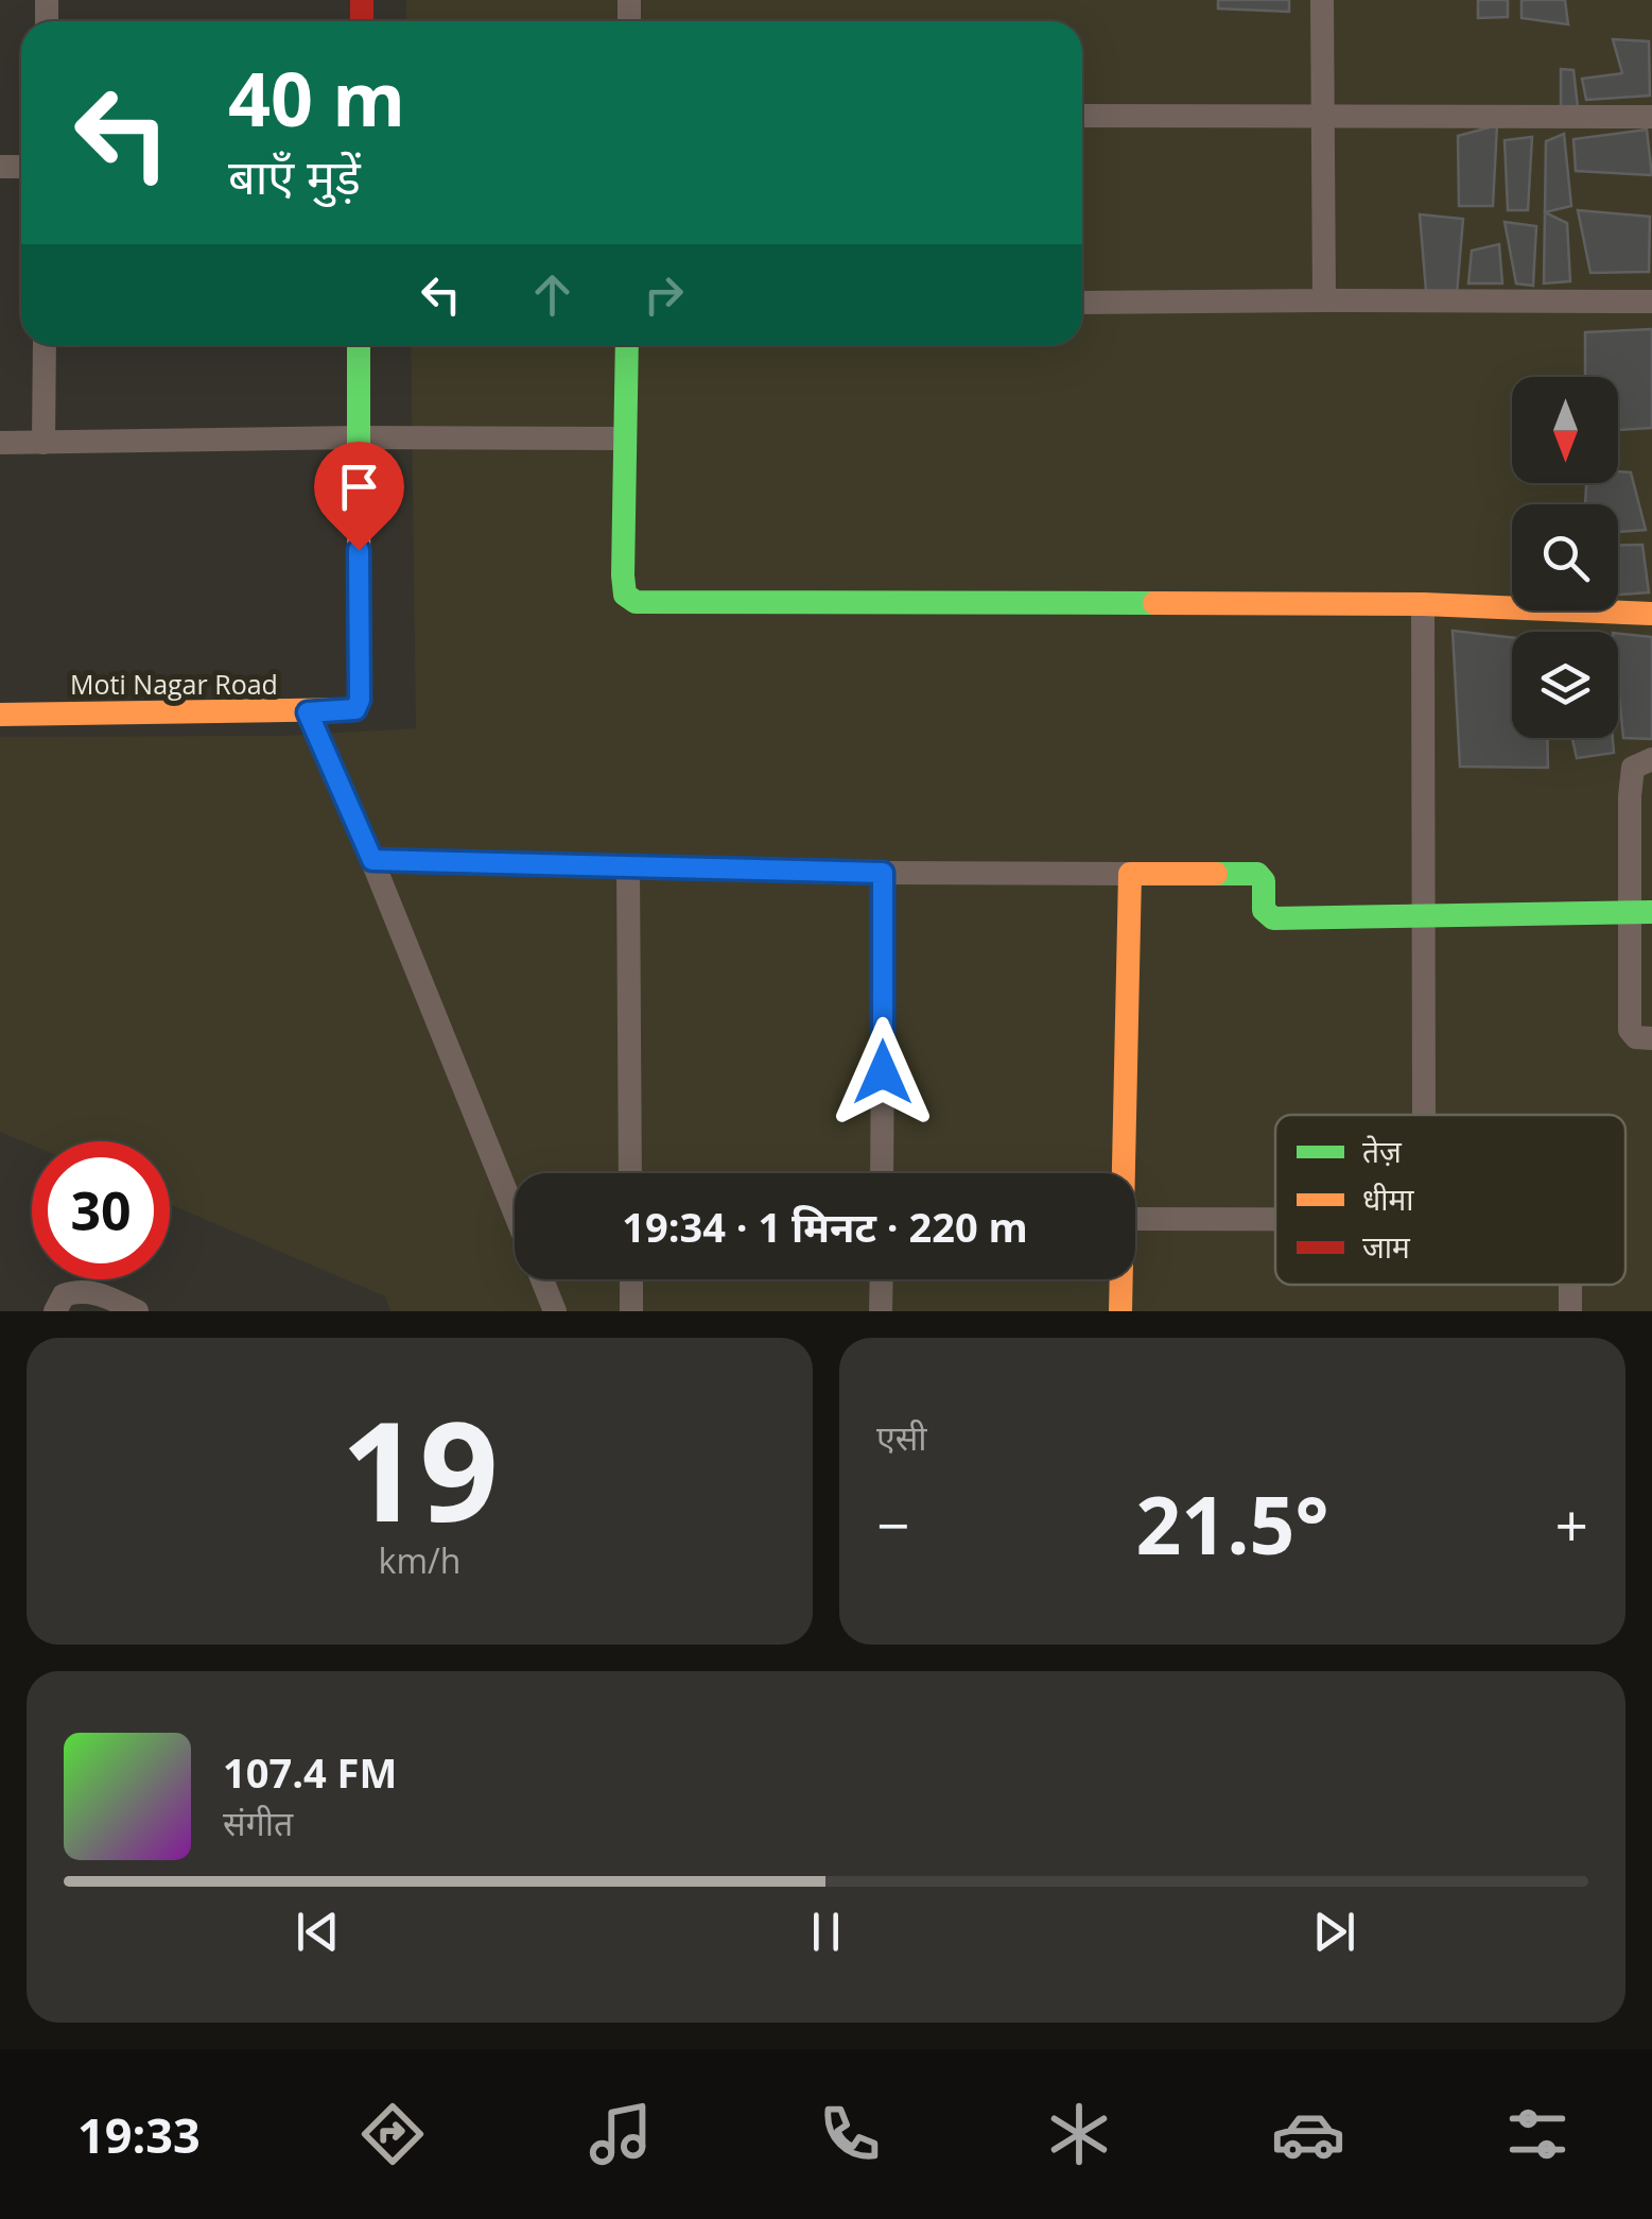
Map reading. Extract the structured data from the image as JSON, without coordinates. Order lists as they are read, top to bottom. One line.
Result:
{"streets":{"street":["Moti Nagar Road"]},"legend":["तेज़","धीमा","जाम"],"north":"bottom","page":{"turn":["40 m","बाएँ मुड़ें"],"limit":"30","trip":"19:34 · 1 मिनट · 220 m","tile":[["19","km/h"],"एसी"],"heat":["−","21.5°","+"],"song":["107.4 FM","संगीत"],"tabs":"19:33"}}
